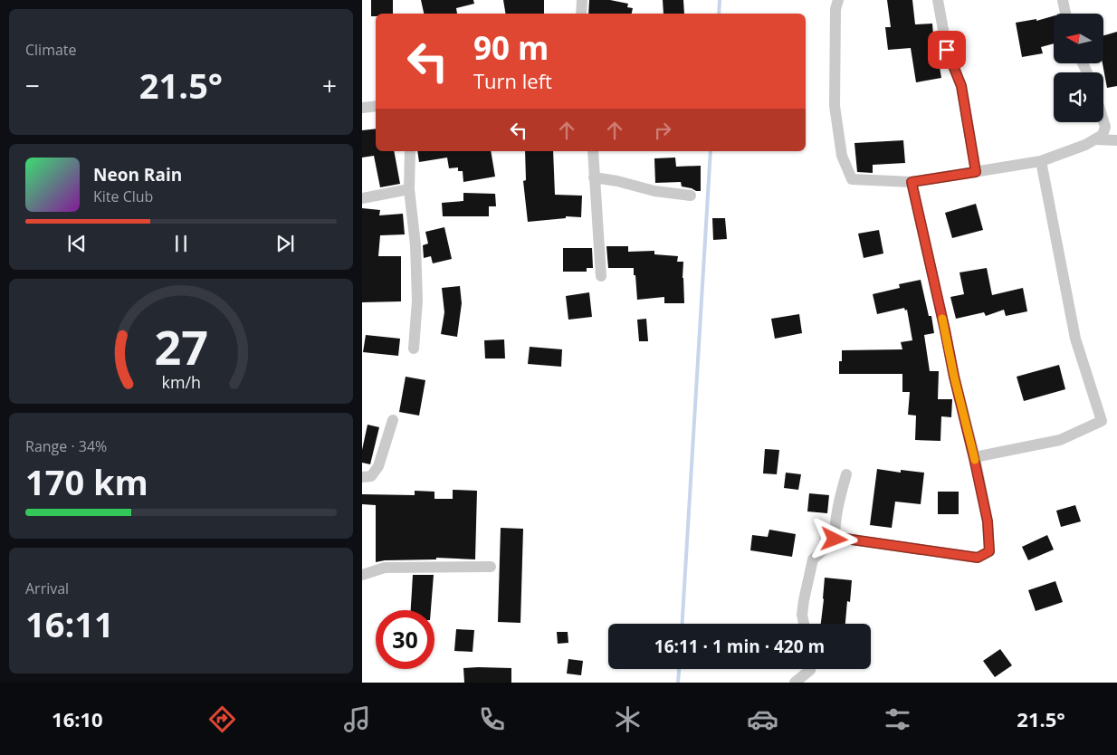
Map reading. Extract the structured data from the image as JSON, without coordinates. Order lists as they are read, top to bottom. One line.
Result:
{"north":"left","page":{"tile":["Climate",["Range · 34%","170 km"],["Arrival","16:11"]],"turn":["90 m","Turn left"],"heat":["−","21.5°","+"],"song":["Neon Rain","Kite Club"],"limit":"30","trip":"16:11 · 1 min · 420 m","tabs":["16:10","21.5°"],"gauge":["27","km/h"]}}
